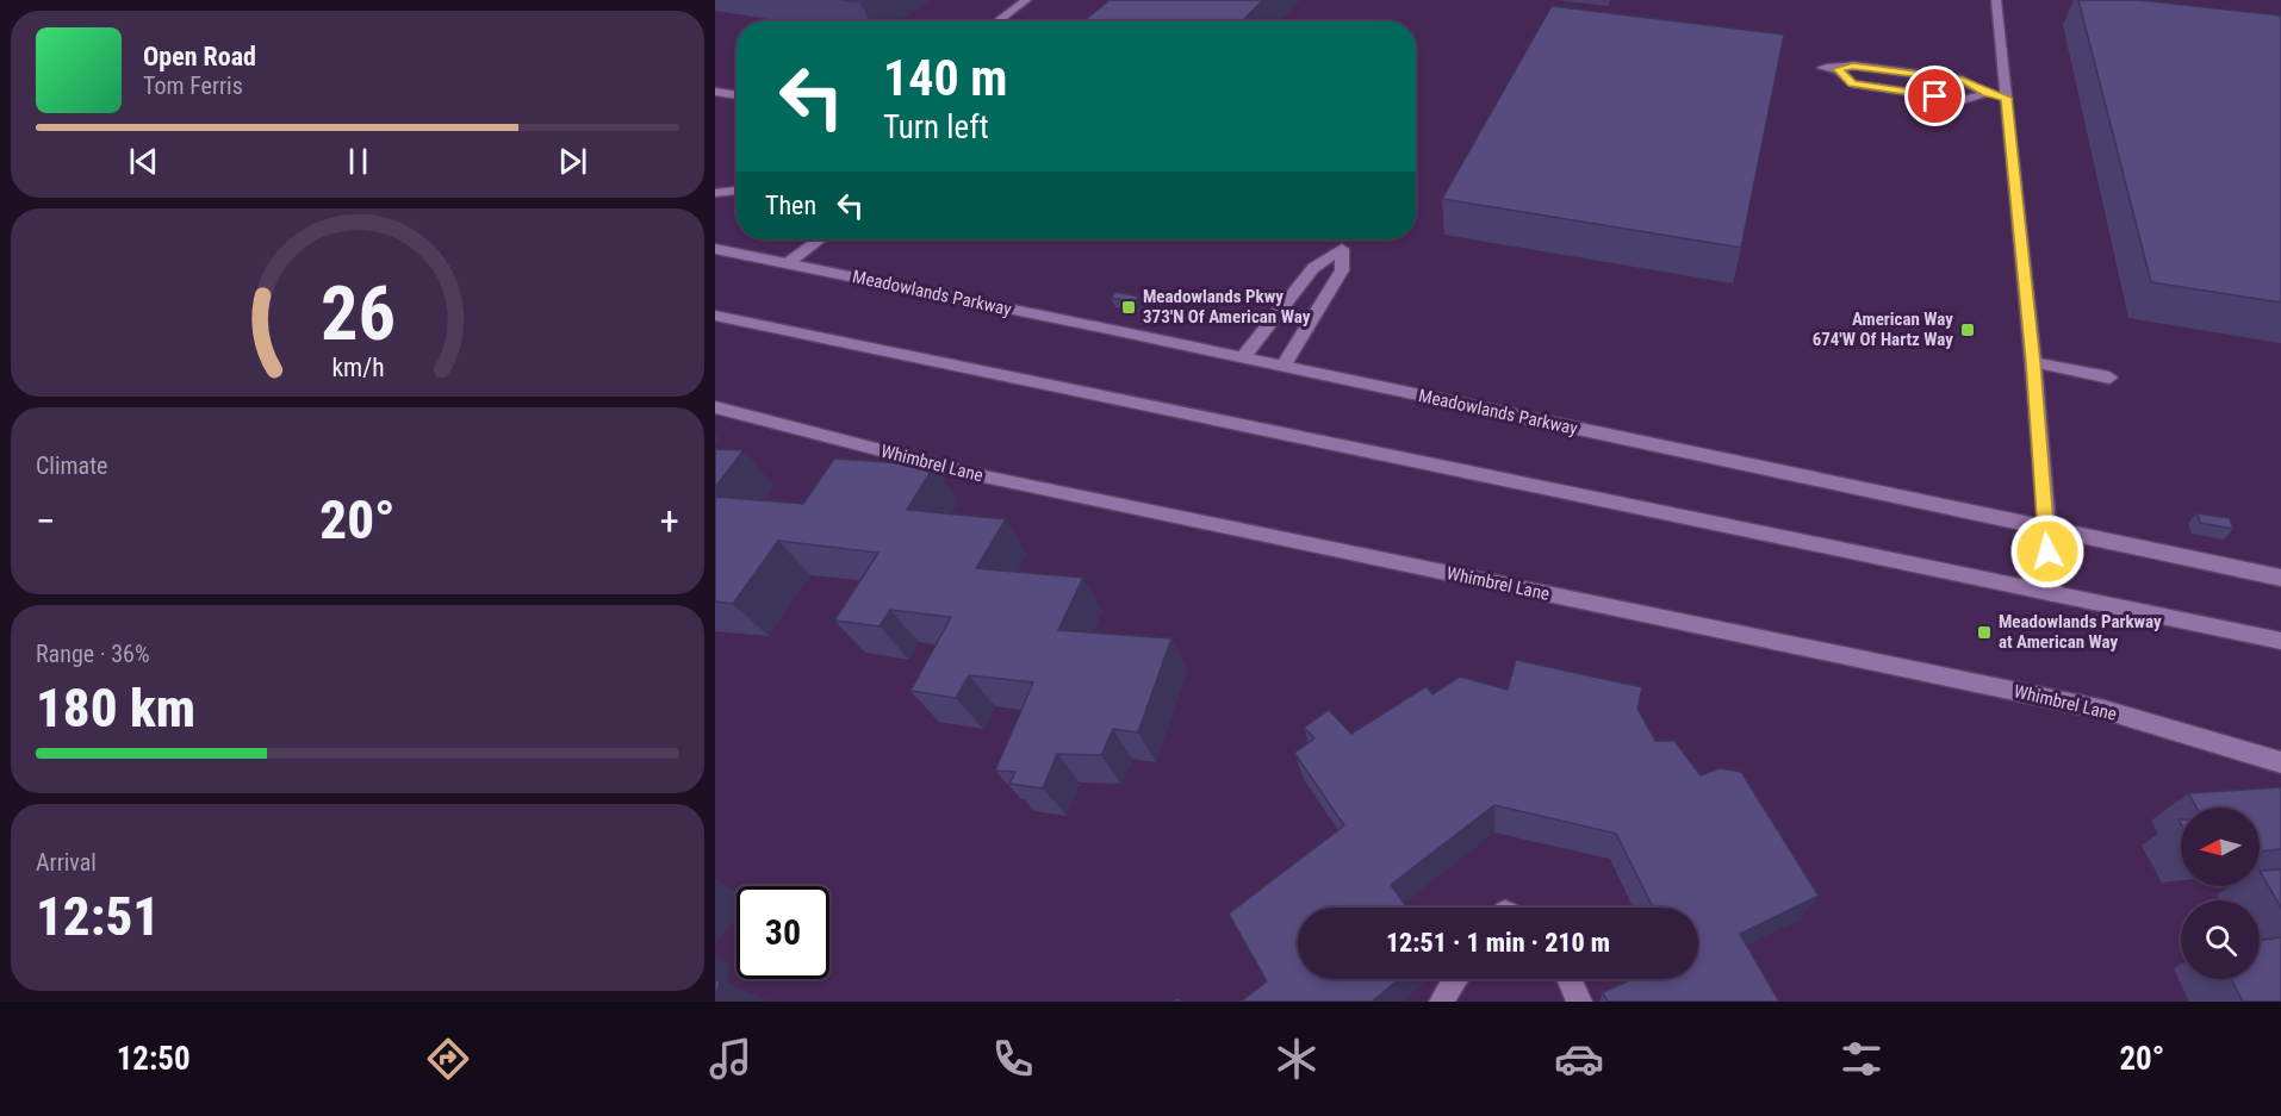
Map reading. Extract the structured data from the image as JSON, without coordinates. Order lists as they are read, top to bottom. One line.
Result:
{"streets":{"main road":["Meadowlands Parkway","Whimbrel Lane"]},"places":{"transit":["Meadowlands Pkwy 373'N Of American Way","American Way 674'W Of Hartz Way","Meadowlands Parkway at American Way"]},"north":"left","page":{"turn":["140 m","Turn left"],"song":["Open Road","Tom Ferris"],"then":"Then","tile":["Climate",["Range · 36%","180 km"],["Arrival","12:51"]],"heat":["−","20°","+"],"limit":"30","trip":"12:51 · 1 min · 210 m","tabs":["12:50","20°"],"gauge":["26","km/h"]}}
